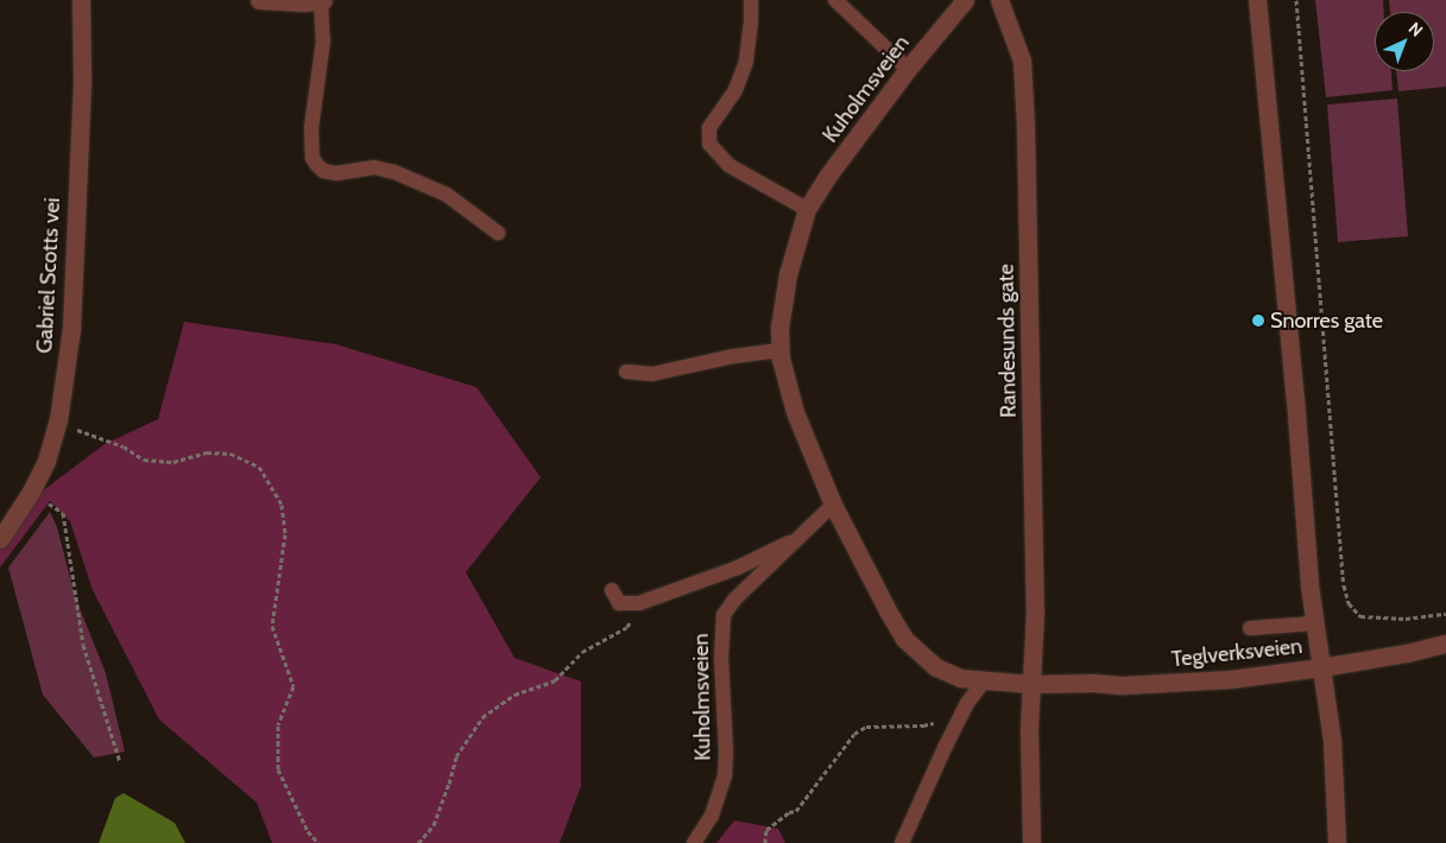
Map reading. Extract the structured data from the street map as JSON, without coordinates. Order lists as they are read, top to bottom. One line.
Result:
{"streets":{"street":["Kuholmsveien","Gabriel Scotts vei","Randesunds gate","Teglverksveien"]},"crossings":[["Kuholmsveien","Randesunds gate"],["Kuholmsveien","Teglverksveien"],["Randesunds gate","Teglverksveien"]],"places":["Snorres gate"],"north":"top right"}
